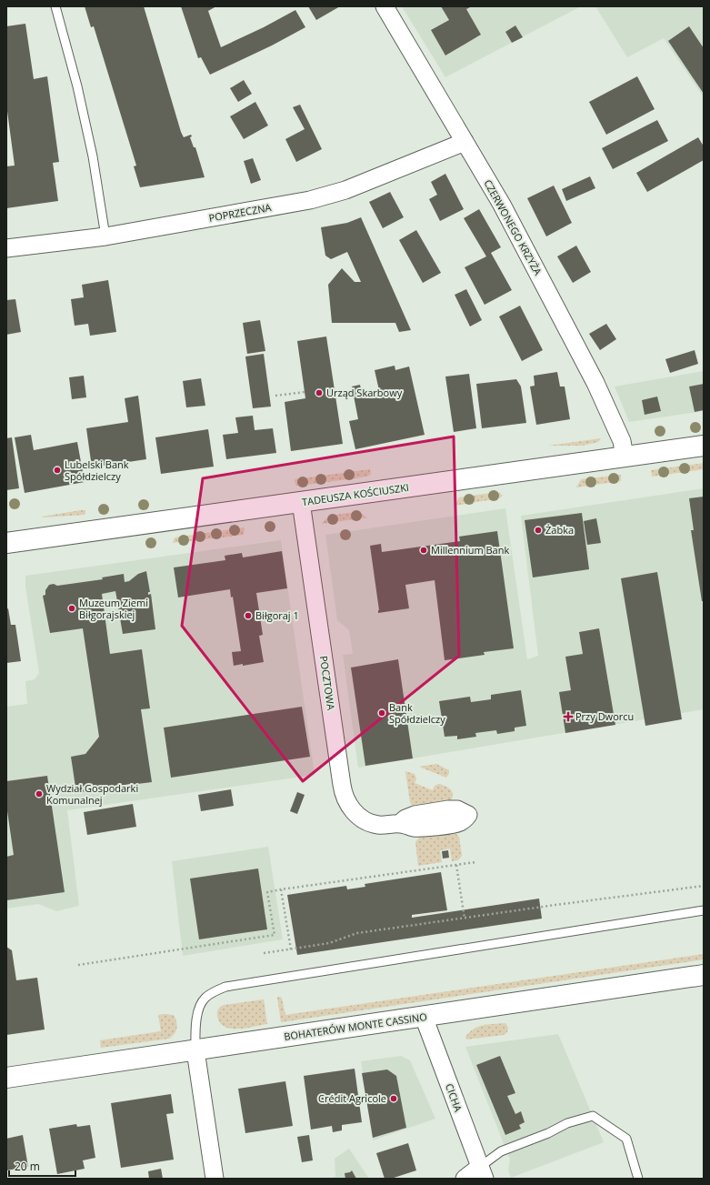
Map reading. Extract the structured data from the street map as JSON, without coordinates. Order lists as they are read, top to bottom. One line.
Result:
{"streets":{"street":["POPRZECZNA","CZERWONEGO KRZYŻA","TADEUSZA KOŚCIUSZKI","POCZTOWA","BOHATERÓW MONTE CASSINO","CICHA"]},"crossings":[["POPRZECZNA","CZERWONEGO KRZYŻA"],["CZERWONEGO KRZYŻA","TADEUSZA KOŚCIUSZKI"],["TADEUSZA KOŚCIUSZKI","POCZTOWA"],["BOHATERÓW MONTE CASSINO","CICHA"]],"places":{"other":["Urząd Skarbowy","Lubelski Bank Spółdzielczy","Żabka","Millennium Bank","Muzeum Ziemi Biłgorajskiej","Biłgoraj 1","Bank Spółdzielczy","Wydział Gospodarki Komunalnej","Crédit Agricole"],"health":["Przy Dworcu"]},"scale_bar":"20 m"}
